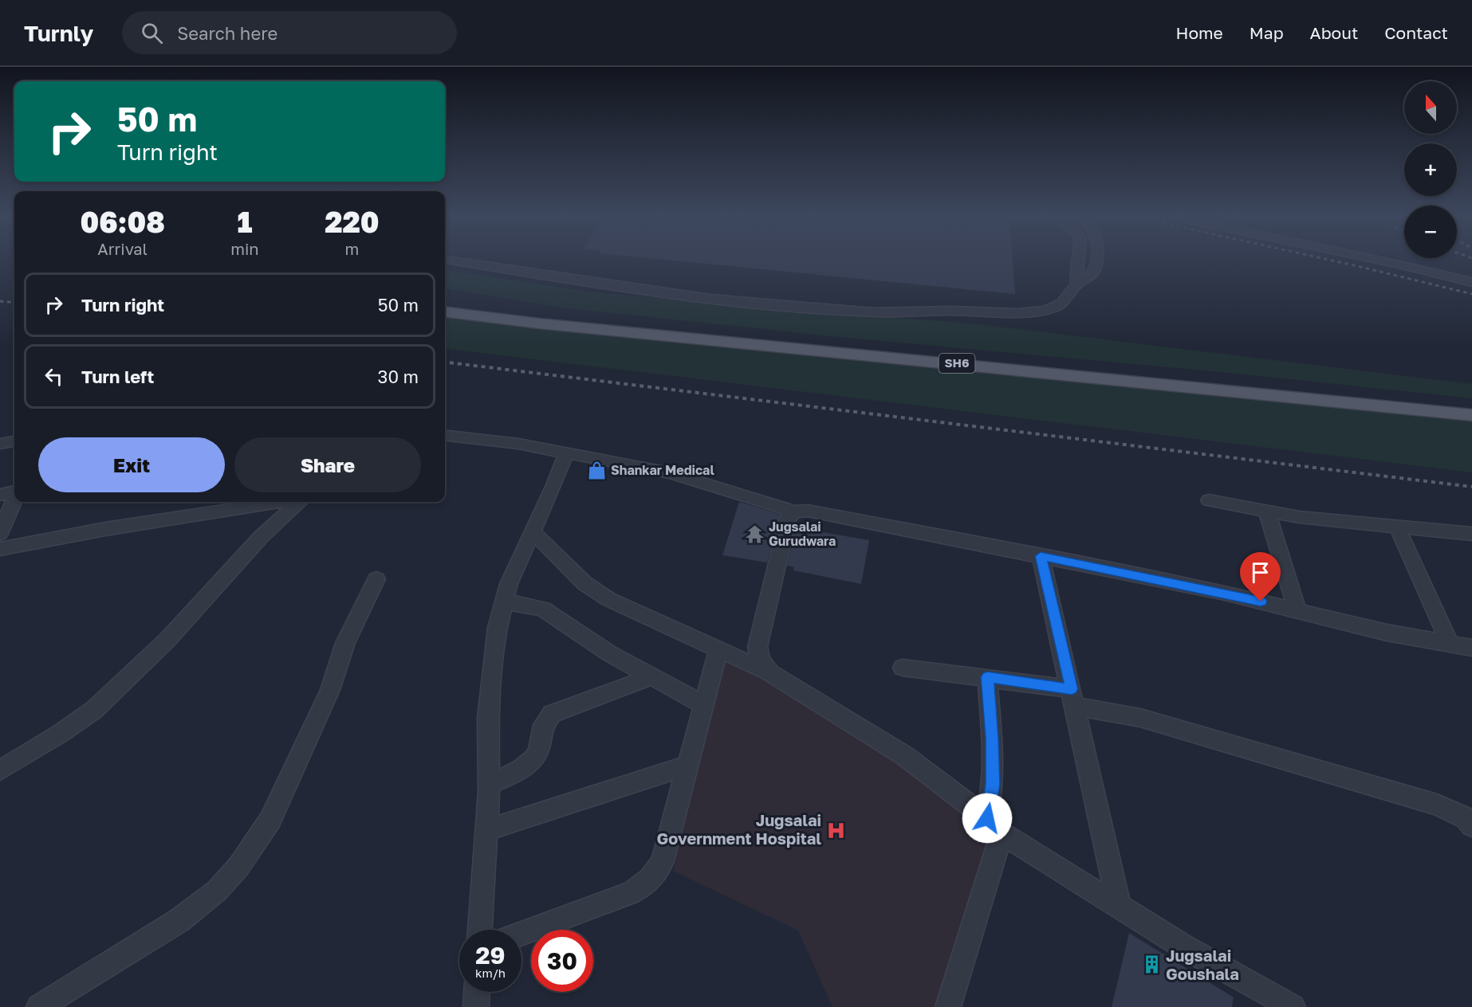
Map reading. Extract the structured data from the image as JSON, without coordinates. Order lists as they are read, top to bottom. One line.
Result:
{"streets":{"main road":["SH6"]},"places":{"shop":["Shankar Medical"],"temple":["Jugsalai Gurudwara"],"hospital":["Jugsalai Government Hospital"],"building":["Jugsalai Goushala"]},"north":"top","page":{"header":"Turnly","search":"Search here","nav":["Home","Map","About","Contact"],"map_buttons":["+","−"],"turn":["50 m","Turn right"],"eta":["06:08","Arrival","1","min","220","m"],"list":[{"name":"Turn right","value":"50 m"},{"name":"Turn left","value":"30 m"}],"buttons":["Exit","Share"],"speed":"29 km/h","limit":"30"}}
